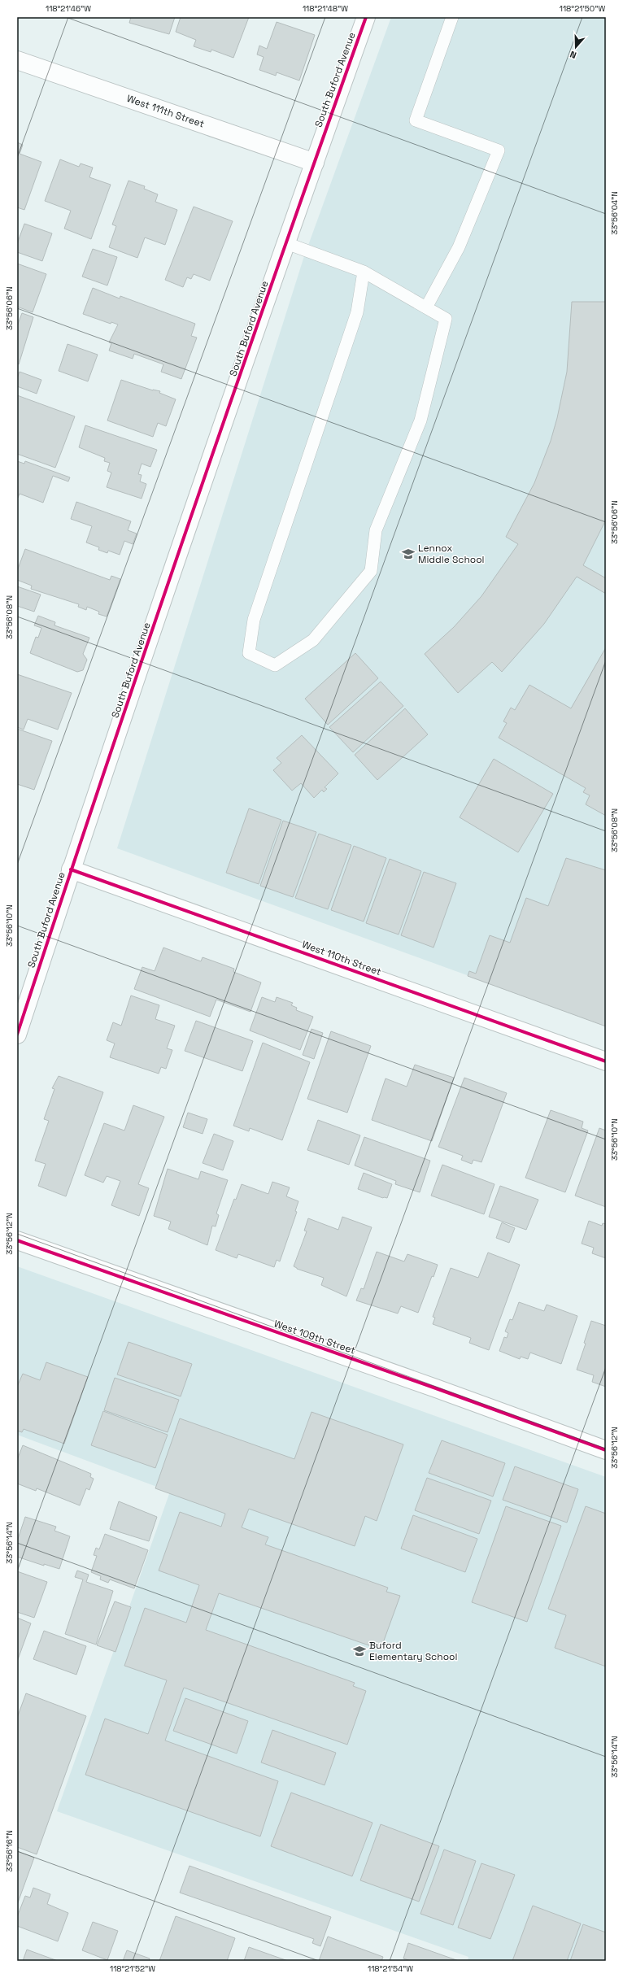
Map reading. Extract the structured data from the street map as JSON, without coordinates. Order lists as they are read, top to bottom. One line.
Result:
{"streets":{"street":["South Buford Avenue","West 111th Street","West 110th Street","West 109th Street"]},"crossings":[["South Buford Avenue","West 111th Street"],["South Buford Avenue","West 110th Street"]],"places":{"school or university":["Lennox Middle School","Buford Elementary School"]},"north":"bottom","coordinates":["118°21'46\"W","118°21'48\"W","118°21'50\"W","33°56'04\"N","33°56'06\"N","33°56'08\"N","33°56'10\"N","33°56'12\"N","33°56'14\"N","33°56'16\"N","118°21'52\"W","118°21'54\"W"]}
